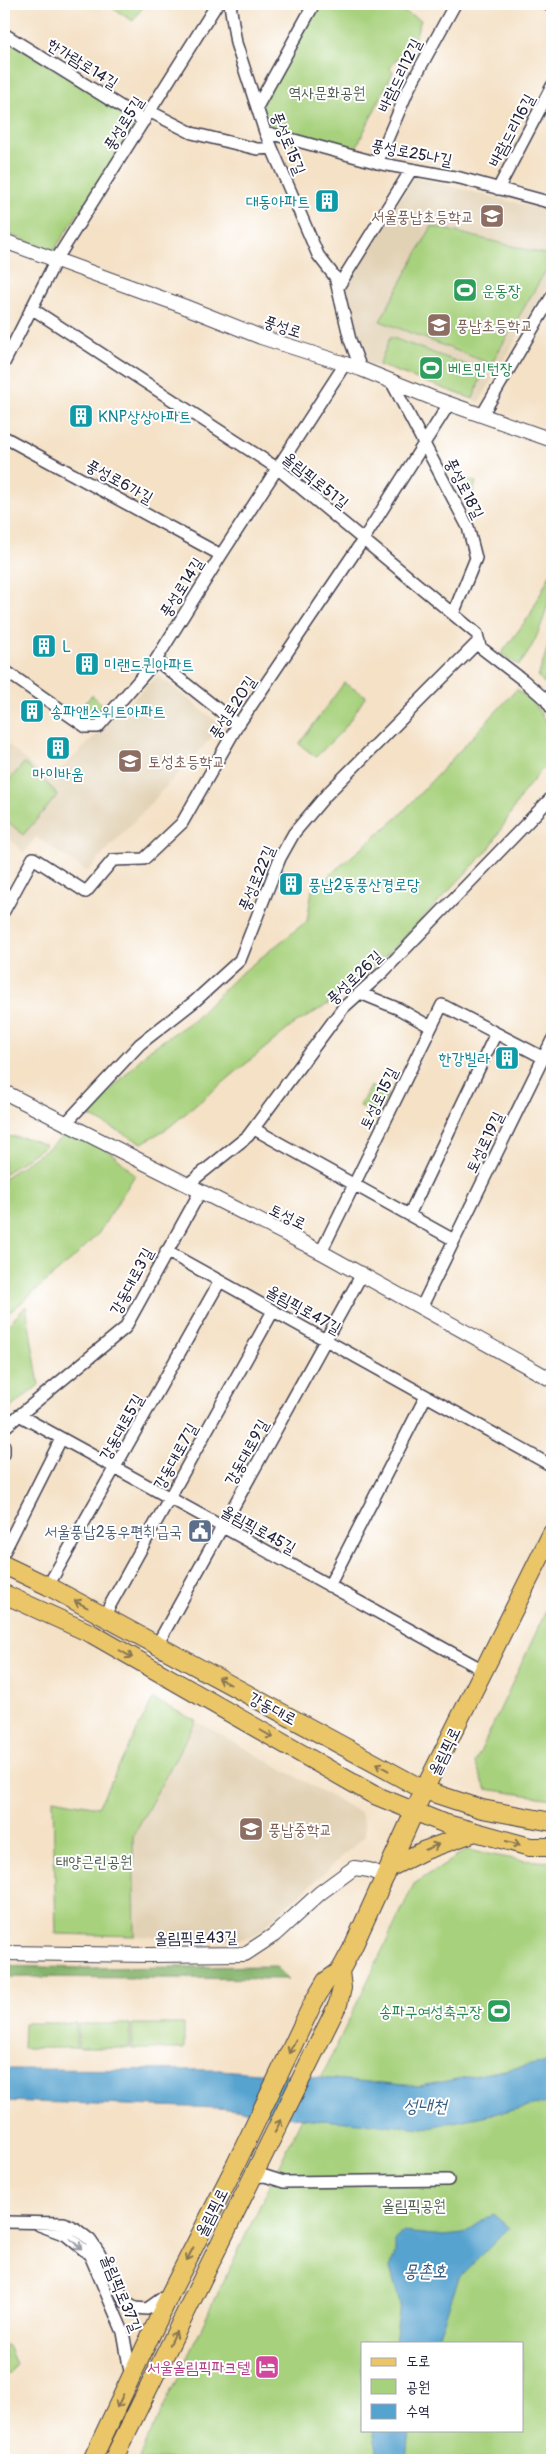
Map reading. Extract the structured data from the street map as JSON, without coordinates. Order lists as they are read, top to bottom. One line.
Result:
{"streets":{"main road":["강동대로","올림픽로"],"street":["한가람로14길","바람드리12길","풍성로5길","바람드리16길","풍성로15길","풍성로25나길","풍성로","올림픽로51길","풍성로6가길","풍성로18길","풍성로14길","풍성로20길","풍성로22길","풍성로26길","토성로15길","토성로19길","토성로","강동대로3길","올림픽로47길","강동대로5길","강동대로9길","강동대로7길","올림픽로45길","올림픽로43길","올림픽로37길"]},"crossings":[["한가람로14길","풍성로5길"],["한가람로14길","풍성로15길"],["바람드리12길","풍성로25나길"],["풍성로5길","풍성로"],["풍성로5길","올림픽로51길"],["바람드리16길","풍성로25나길"],["풍성로15길","풍성로25나길"],["풍성로15길","풍성로"],["풍성로","풍성로18길"],["풍성로","풍성로14길"],["풍성로","풍성로20길"],["올림픽로51길","풍성로18길"],["올림픽로51길","풍성로14길"],["올림픽로51길","풍성로20길"],["올림픽로51길","풍성로22길"],["풍성로6가길","풍성로14길"],["풍성로18길","풍성로20길"],["풍성로22길","토성로"],["풍성로26길","토성로"],["토성로15길","토성로"],["토성로19길","토성로"],["토성로","강동대로3길"],["토성로","강동대로9길"],["강동대로3길","올림픽로47길"],["강동대로3길","올림픽로45길"],["올림픽로47길","강동대로5길"],["올림픽로47길","강동대로9길"],["올림픽로47길","강동대로7길"],["강동대로5길","올림픽로45길"],["강동대로5길","강동대로"],["강동대로9길","올림픽로45길"],["강동대로9길","강동대로"],["강동대로7길","올림픽로45길"],["강동대로7길","강동대로"],["올림픽로45길","올림픽로"],["강동대로","올림픽로"],["올림픽로","올림픽로43길"],["올림픽로","올림픽로37길"]],"one_way":["올림픽로37길"],"water":["성내천","몽촌호"],"parks":["역사문화공원","태양근린공원","올림픽공원"],"places":{"building":["대동아파트","KNP상상아파트","L","미랜드퀸아파트","송파앤스위트아파트","마이바움","풍납2동풍산경로당","한강빌라"],"school or university":["서울풍납초등학교","풍납초등학교","토성초등학교","풍납중학교"],"sports":["운동장","베트민턴장","송파구여성축구장"],"public building":["서울풍납2동우편취급국"],"hotel":["서울올림픽파크텔"]},"legend":["도로","공원","수역"]}
